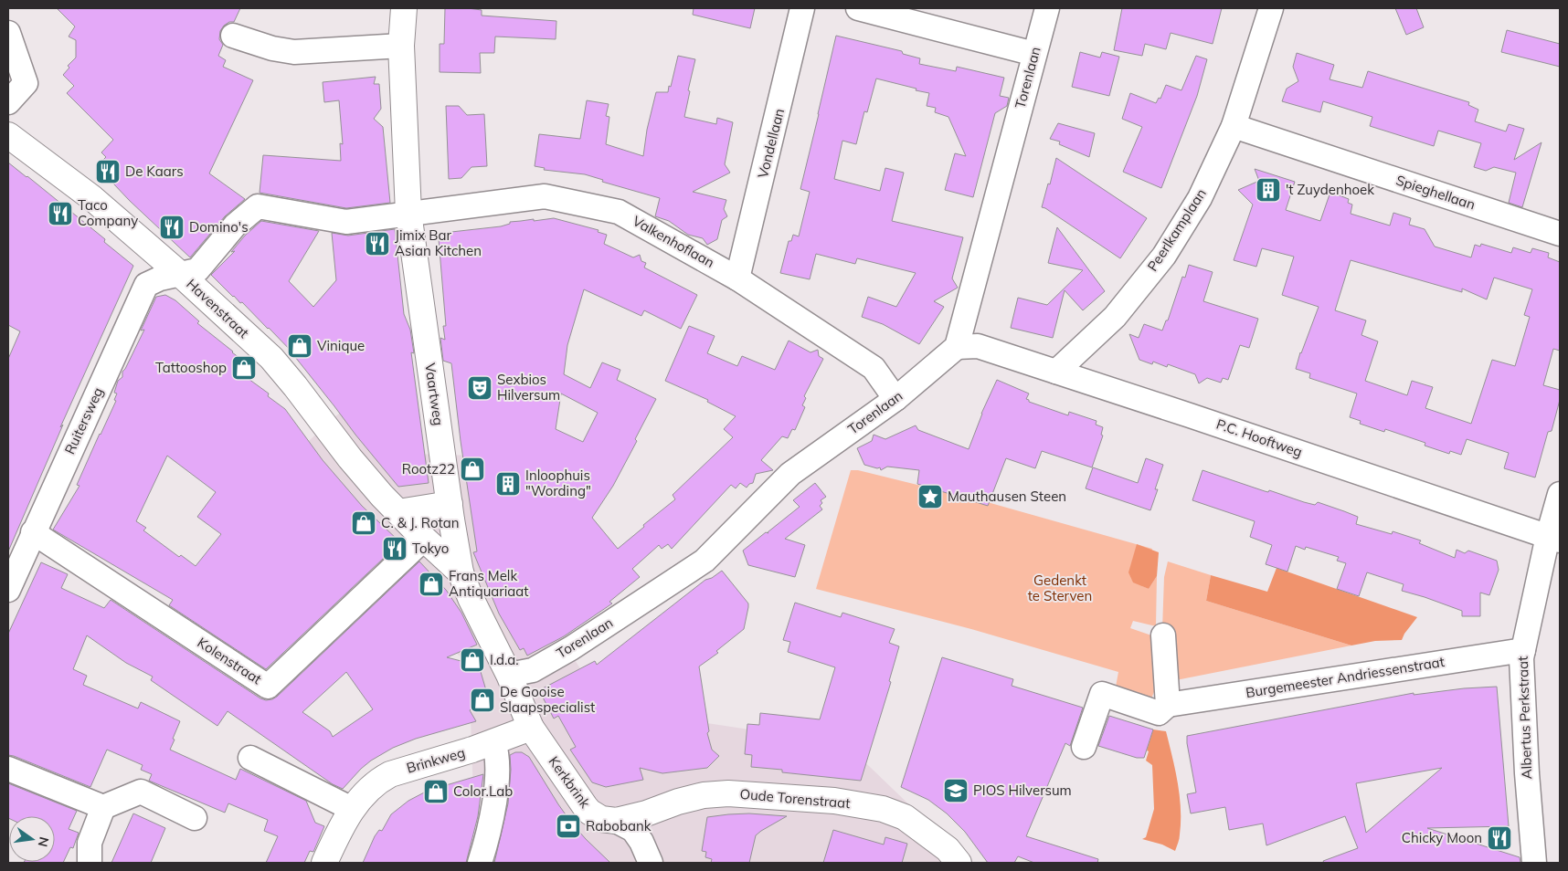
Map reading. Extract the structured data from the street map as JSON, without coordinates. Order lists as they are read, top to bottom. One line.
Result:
{"streets":{"street":["Torenlaan","Vondellaan","Spieghellaan","Peerlkamplaan","Valkenhoflaan","Havenstraat","Vaartweg","Ruitersweg","P.C. Hooftweg","Kolenstraat","Burgemeester Andriessenstraat","Albertus Perkstraat","Brinkweg","Kerkbrink","Oude Torenstraat"]},"crossings":[["Torenlaan","Valkenhoflaan"],["Torenlaan","Vaartweg"],["Torenlaan","P.C. Hooftweg"],["Vondellaan","Valkenhoflaan"],["Spieghellaan","Peerlkamplaan"],["Peerlkamplaan","P.C. Hooftweg"],["Valkenhoflaan","Havenstraat"],["Valkenhoflaan","Vaartweg"],["Valkenhoflaan","Ruitersweg"],["Havenstraat","Vaartweg"],["Havenstraat","Ruitersweg"],["Havenstraat","Kolenstraat"],["Vaartweg","Brinkweg"],["Vaartweg","Kerkbrink"],["Ruitersweg","Kolenstraat"],["P.C. Hooftweg","Albertus Perkstraat"],["Burgemeester Andriessenstraat","Albertus Perkstraat"],["Brinkweg","Kerkbrink"],["Kerkbrink","Oude Torenstraat"]],"parks":["Gedenkt te Sterven"],"places":{"restaurant":["De Kaars","Taco Company","Domino's","Jimix Bar Asian Kitchen","Tokyo","Chicky Moon"],"building":["'t Zuydenhoek","Inloophuis \"Wording\""],"shop":["Vinique","Tattooshop","Rootz22","C. & J. Rotan","Frans Melk Antiquariaat","I.d.a.","De Gooise Slaapspecialist","Color.Lab"],"theatre":["Sexbios Hilversum"],"place":["Mauthausen Steen"],"school or university":["PIOS Hilversum"],"bank":["Rabobank"]},"north":"right"}
